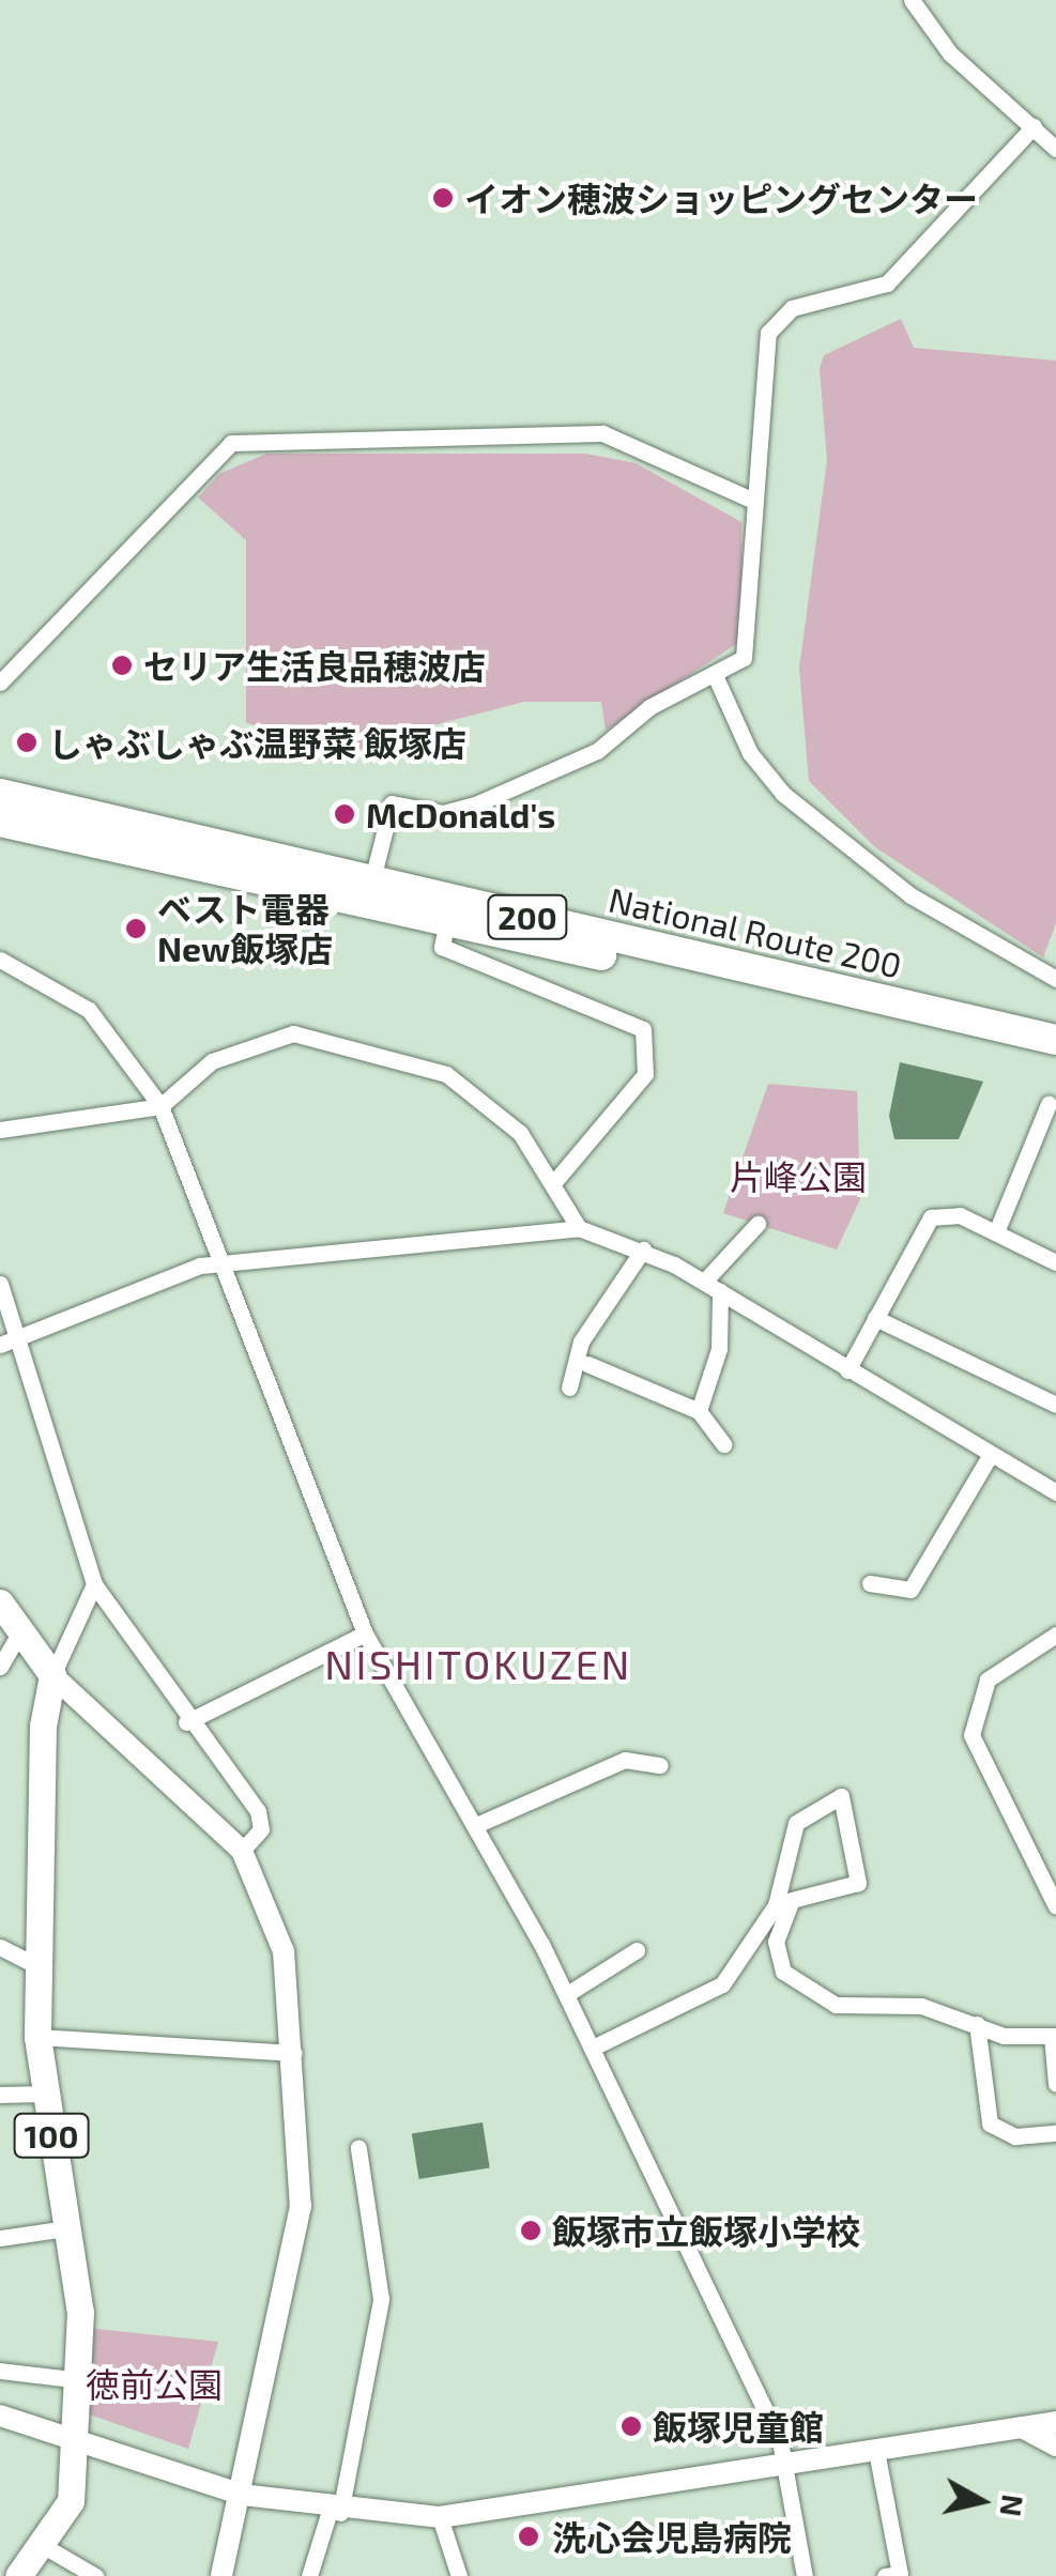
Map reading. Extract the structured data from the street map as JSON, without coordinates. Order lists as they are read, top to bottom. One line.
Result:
{"streets":{"highway":["200","National Route 200"],"main road":["100"]},"districts":["NISHITOKUZEN"],"parks":["片峰公園","徳前公園"],"places":["イオン穂波ショッピングセンター","セリア生活良品穂波店","しゃぶしゃぶ温野菜 飯塚店","McDonald's","ベスト電器 New飯塚店","飯塚市立飯塚小学校","飯塚児童館","洗心会児島病院"],"north":"right"}
